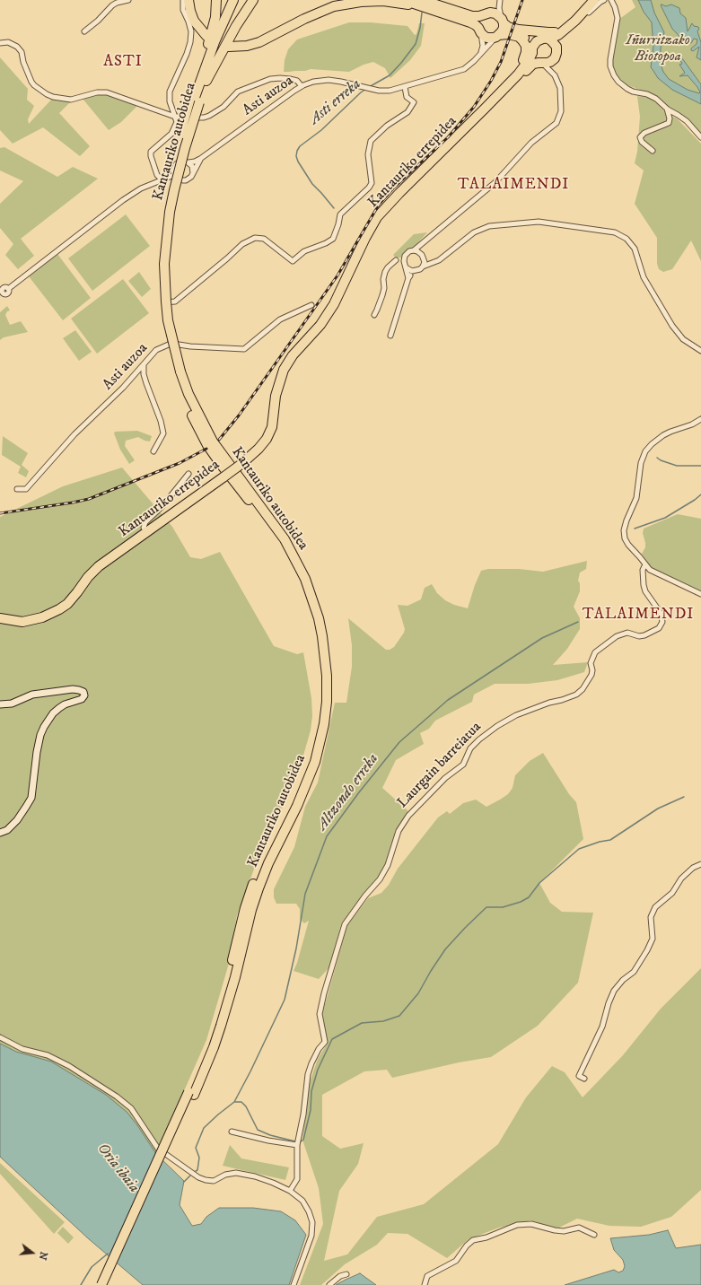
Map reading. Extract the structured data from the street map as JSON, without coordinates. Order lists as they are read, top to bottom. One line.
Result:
{"streets":{"highway":["Kantauriko autobidea","Kantauriko errepidea"],"street":["Asti auzoa","Laurgain barreiatua"]},"districts":["ASTI","TALAIMENDI","TALAIMENDI"],"water":["Asti erreka","Altzondo erreka","Oria ibaia"],"parks":["Iñurritzako Biotopoa"],"north":"right"}
